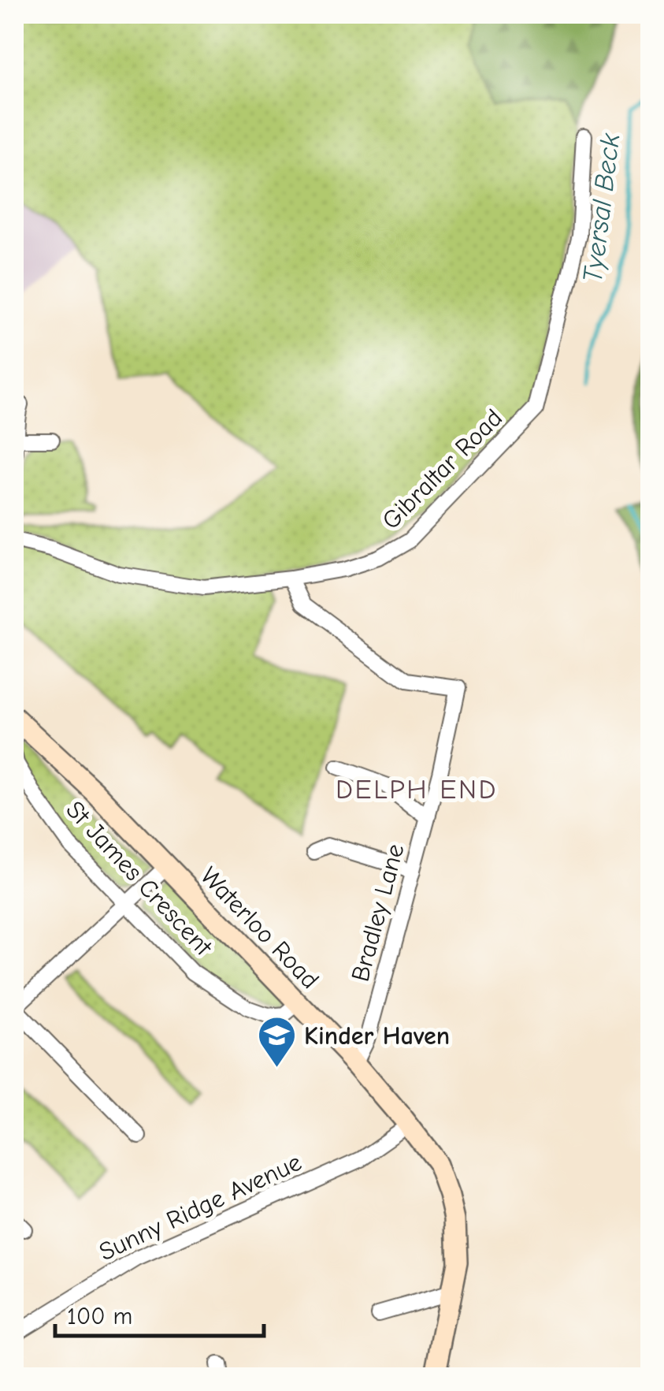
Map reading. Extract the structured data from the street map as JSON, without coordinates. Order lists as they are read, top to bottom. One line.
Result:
{"streets":{"main road":["Waterloo Road"],"street":["Gibraltar Road","St James Crescent","Bradley Lane","Sunny Ridge Avenue"]},"crossings":[["Gibraltar Road","Bradley Lane"],["St James Crescent","Waterloo Road"],["Bradley Lane","Waterloo Road"],["Waterloo Road","Sunny Ridge Avenue"]],"districts":["DELPH END"],"water":["Tyersal Beck"],"places":{"school or university":["Kinder Haven"]},"scale_bar":"100 m"}
